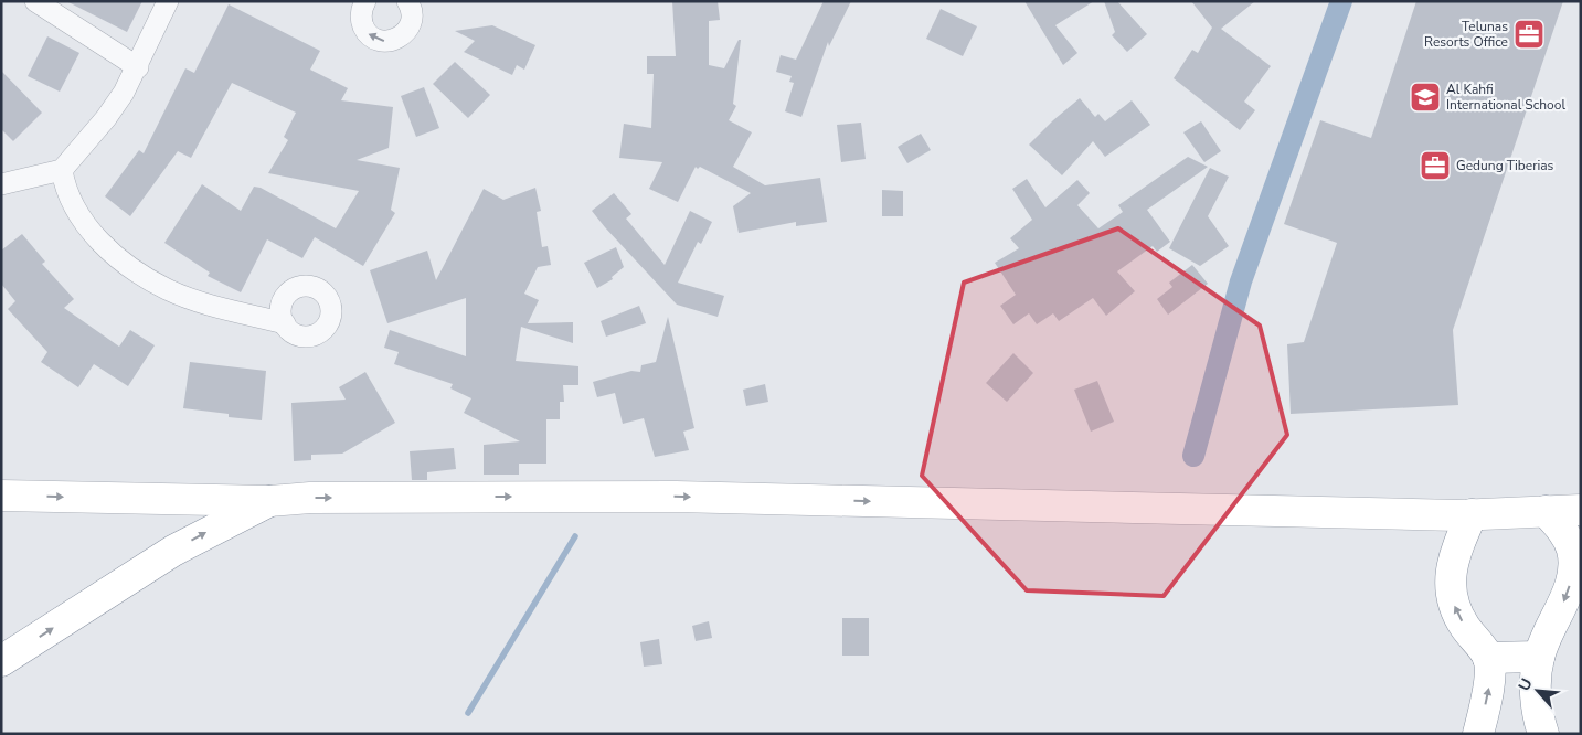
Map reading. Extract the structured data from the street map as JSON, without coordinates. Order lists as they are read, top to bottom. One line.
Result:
{"places":{"office":["Telunas Resorts Office","Gedung Tiberias"],"school or university":["Al Kahfi International School"]},"north":"top left"}
